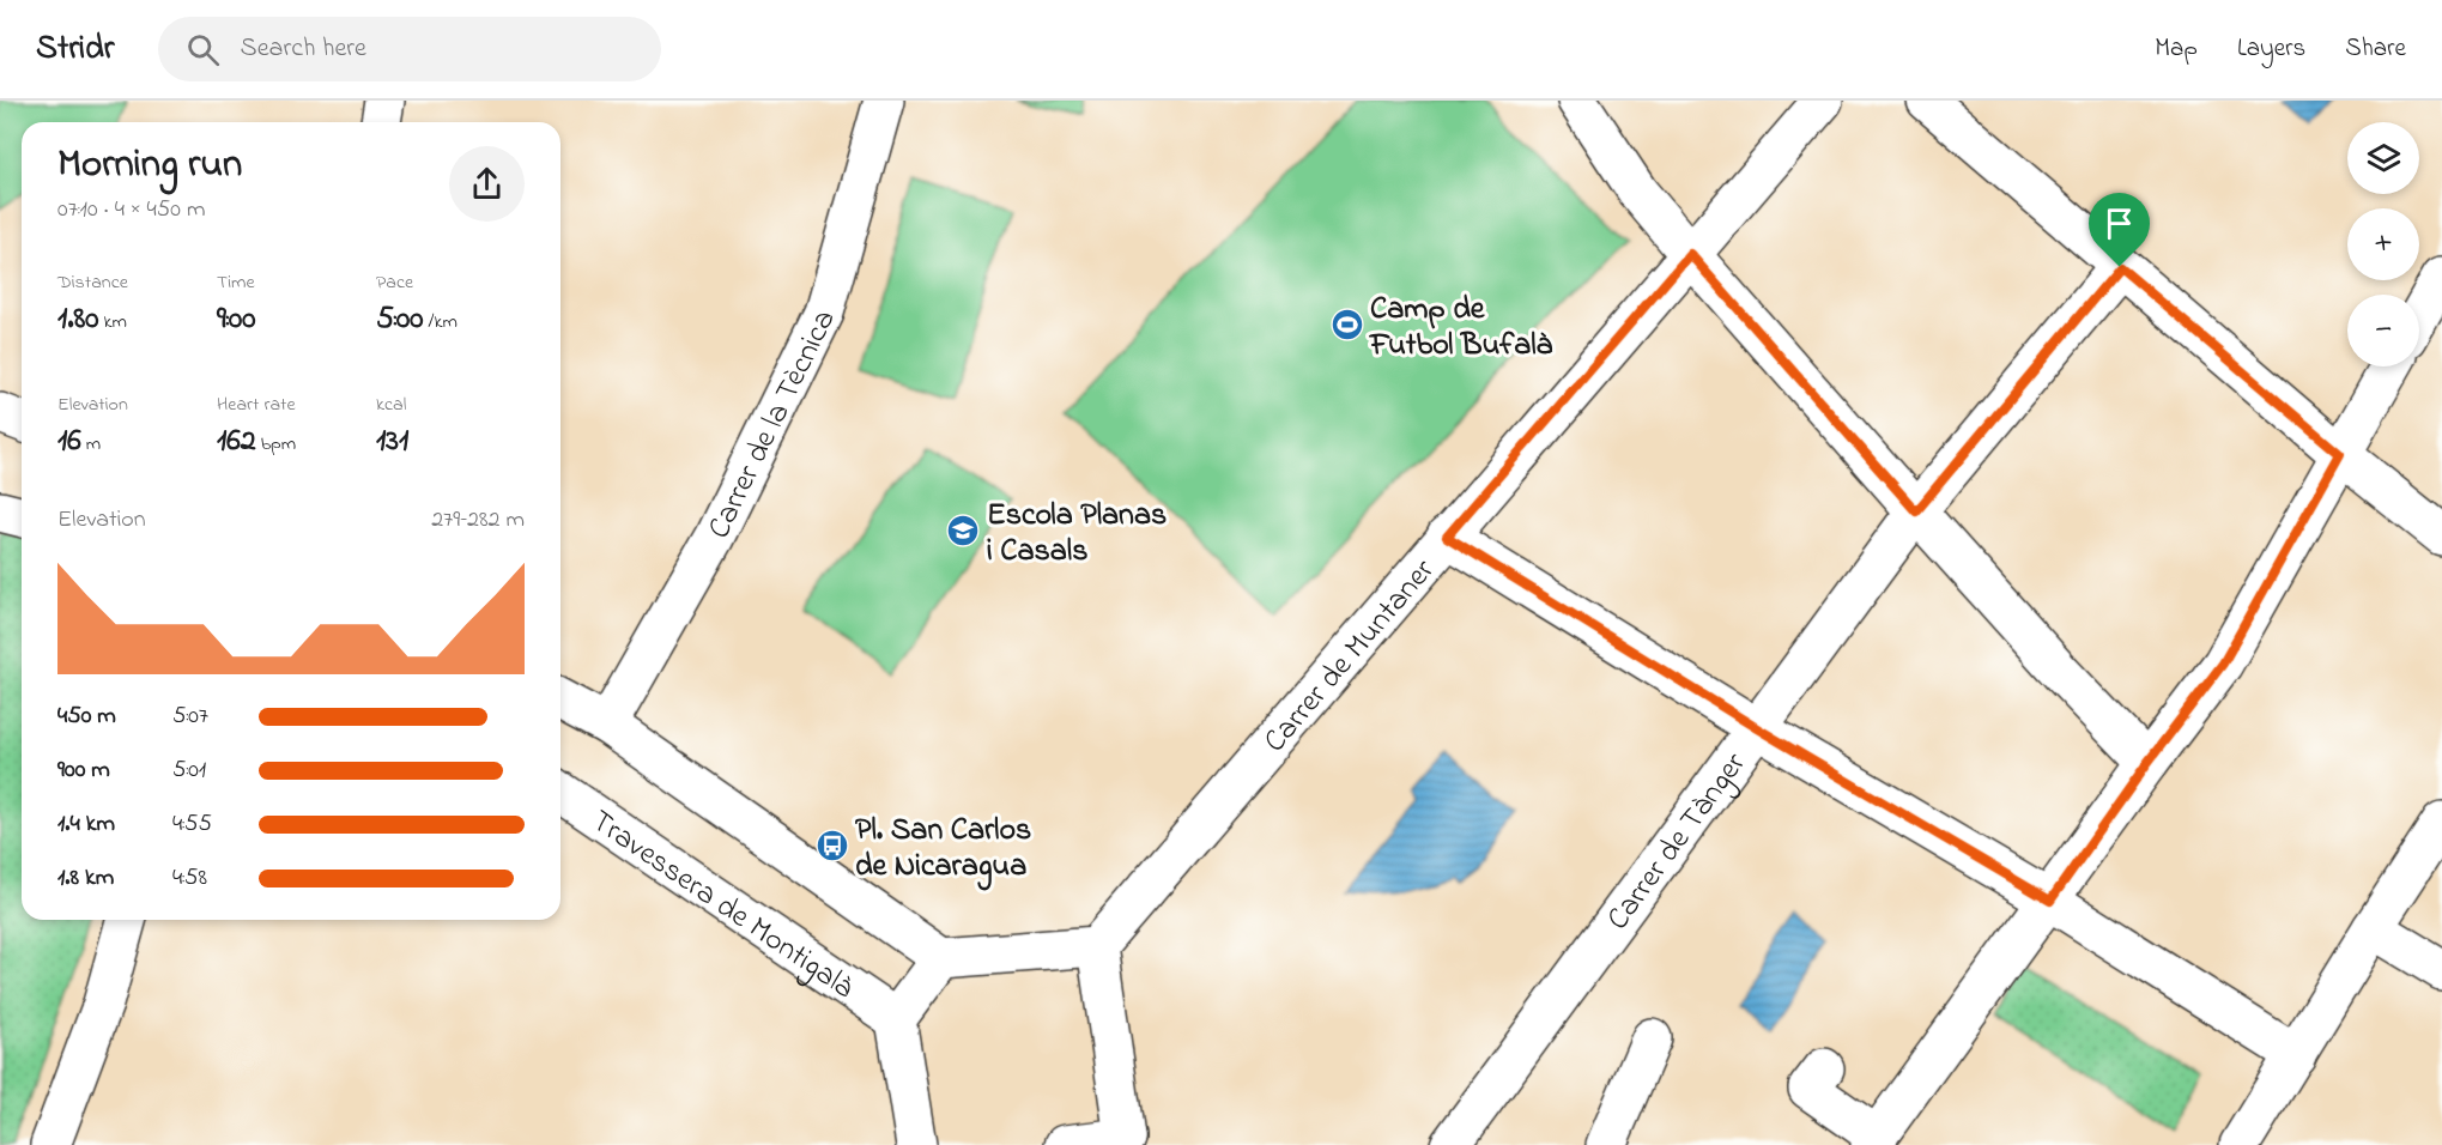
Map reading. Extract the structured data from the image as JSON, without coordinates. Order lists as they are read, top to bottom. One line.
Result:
{"streets":{"street":["Carrer de la Tècnica","Carrer de Muntaner","Carrer de Tànger","Travessera de Montigalà"]},"places":{"sports":["Camp de Futbol Bufalà"],"school or university":["Escola Planas i Casals"],"bus stop":["Pl. San Carlos de Nicaragua"]},"page":{"header":"Stridr","search":"Search here","nav":["Map","Layers","Share"],"map_buttons":["+","−"],"heading":["Morning run","07:10 · 4 × 450 m"],"stats":[["Distance","1.80 km"],["Time","9:00"],["Pace","5:00 /km"],["Elevation","16 m"],["Heart rate","162 bpm"],["kcal","131"]],"chart":["Elevation","279–282 m"],"list":[{"name":"450 m","note":"5:07"},{"name":"900 m","note":"5:01"},{"name":"1.4 km","note":"4:55"},{"name":"1.8 km","note":"4:58"}]}}
